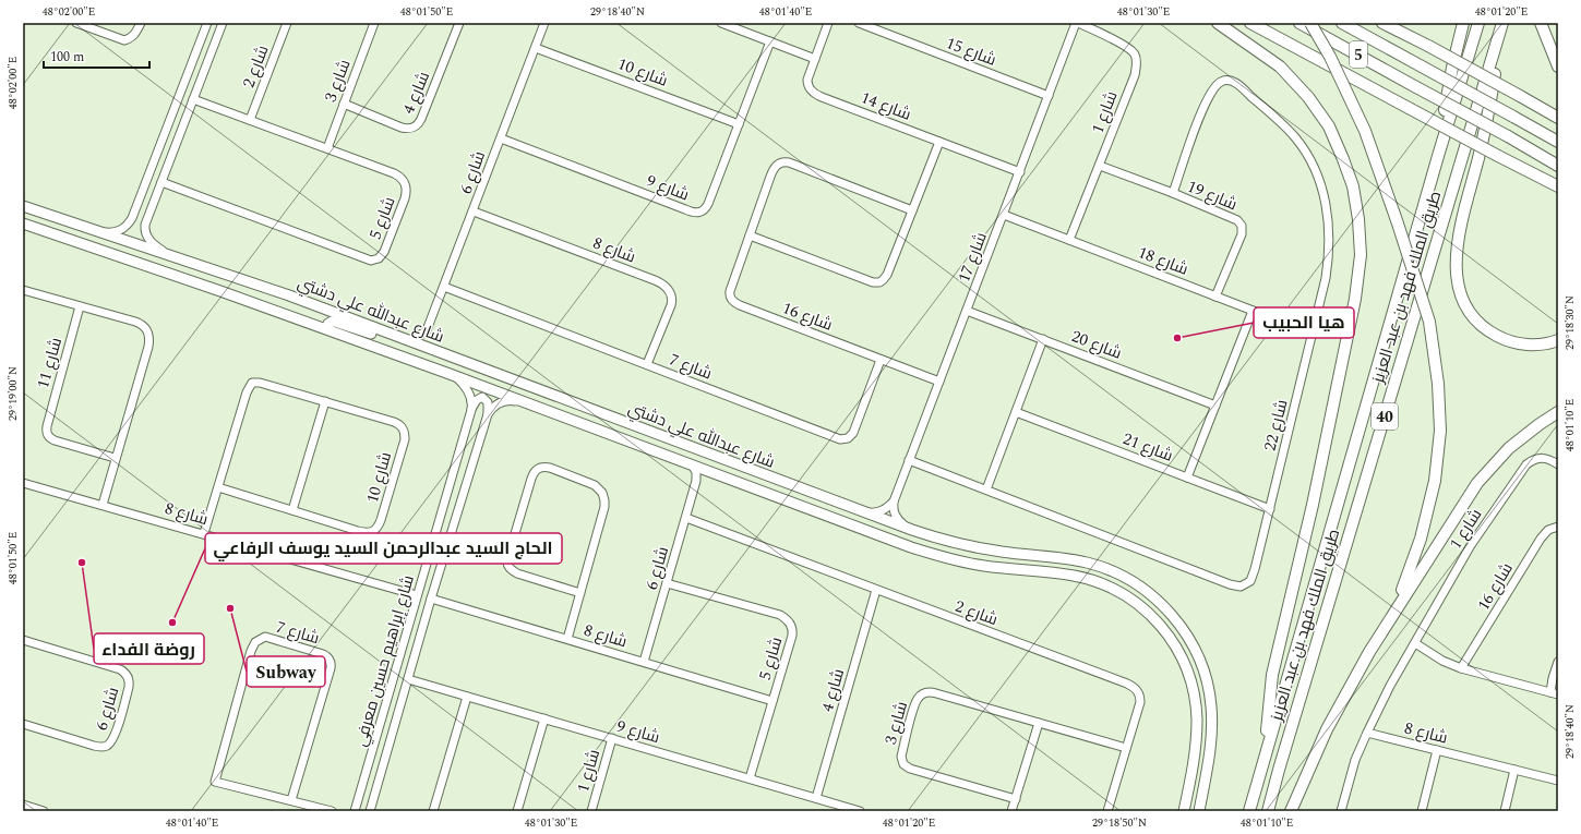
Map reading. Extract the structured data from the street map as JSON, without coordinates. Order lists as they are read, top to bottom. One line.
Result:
{"streets":{"highway":["5","طريق الملك فهد بن عبد العزيز","40"],"main road":["شارع عبدالله علي دشتي"],"street":["شارع 15","شارع 2","شارع 10","شارع 3","شارع 4","شارع 14","شارع 1","شارع 6","شارع 9","شارع 19","شارع 5","شارع 8","شارع 17","شارع 18","شارع 16","شارع 20","شارع 11","شارع 7","شارع 22","شارع 21","شارع إبراهيم حسين معرفي"]},"crossings":[["شارع 15","شارع 17"],["شارع 2","شارع 3"],["شارع 2","شارع 4"],["شارع 2","شارع 6"],["شارع 2","شارع 5"],["شارع 10","شارع 6"],["شارع 10","شارع 9"],["شارع 10","شارع 8"],["شارع 3","شارع 4"],["شارع 3","شارع 5"],["شارع 4","شارع 9"],["شارع 14","شارع 17"],["شارع 1","شارع 9"],["شارع 1","شارع 19"],["شارع 1","شارع 8"],["شارع 1","شارع 17"],["شارع 1","شارع 18"],["شارع 6","شارع 9"],["شارع 6","شارع 5"],["شارع 6","شارع 8"],["شارع 6","شارع عبدالله علي دشتي"],["شارع 6","شارع 7"],["شارع 9","شارع 5"],["شارع 9","شارع إبراهيم حسين معرفي"],["شارع 19","شارع 18"],["شارع 19","شارع 22"],["شارع 5","شارع 8"],["شارع 8","شارع 7"],["شارع 8","شارع إبراهيم حسين معرفي"],["شارع 17","شارع 18"],["شارع 17","شارع 16"],["شارع 17","شارع 20"],["شارع 17","شارع 22"],["شارع 18","شارع 22"],["شارع 16","شارع 7"],["شارع 22","شارع 21"]],"places":["هيا الحبيب","روضة الفداء","Subway","الحاج السيد عبدالرحمن السيد يوسف الرفاعي"],"scale_bar":"100 m","coordinates":["48°02'00\"E","48°01'50\"E","29°18'40\"N","48°01'40\"E","48°01'30\"E","48°01'20\"E","29°18'30\"N","29°19'00\"N","48°01'10\"E","29°18'50\"N"]}
